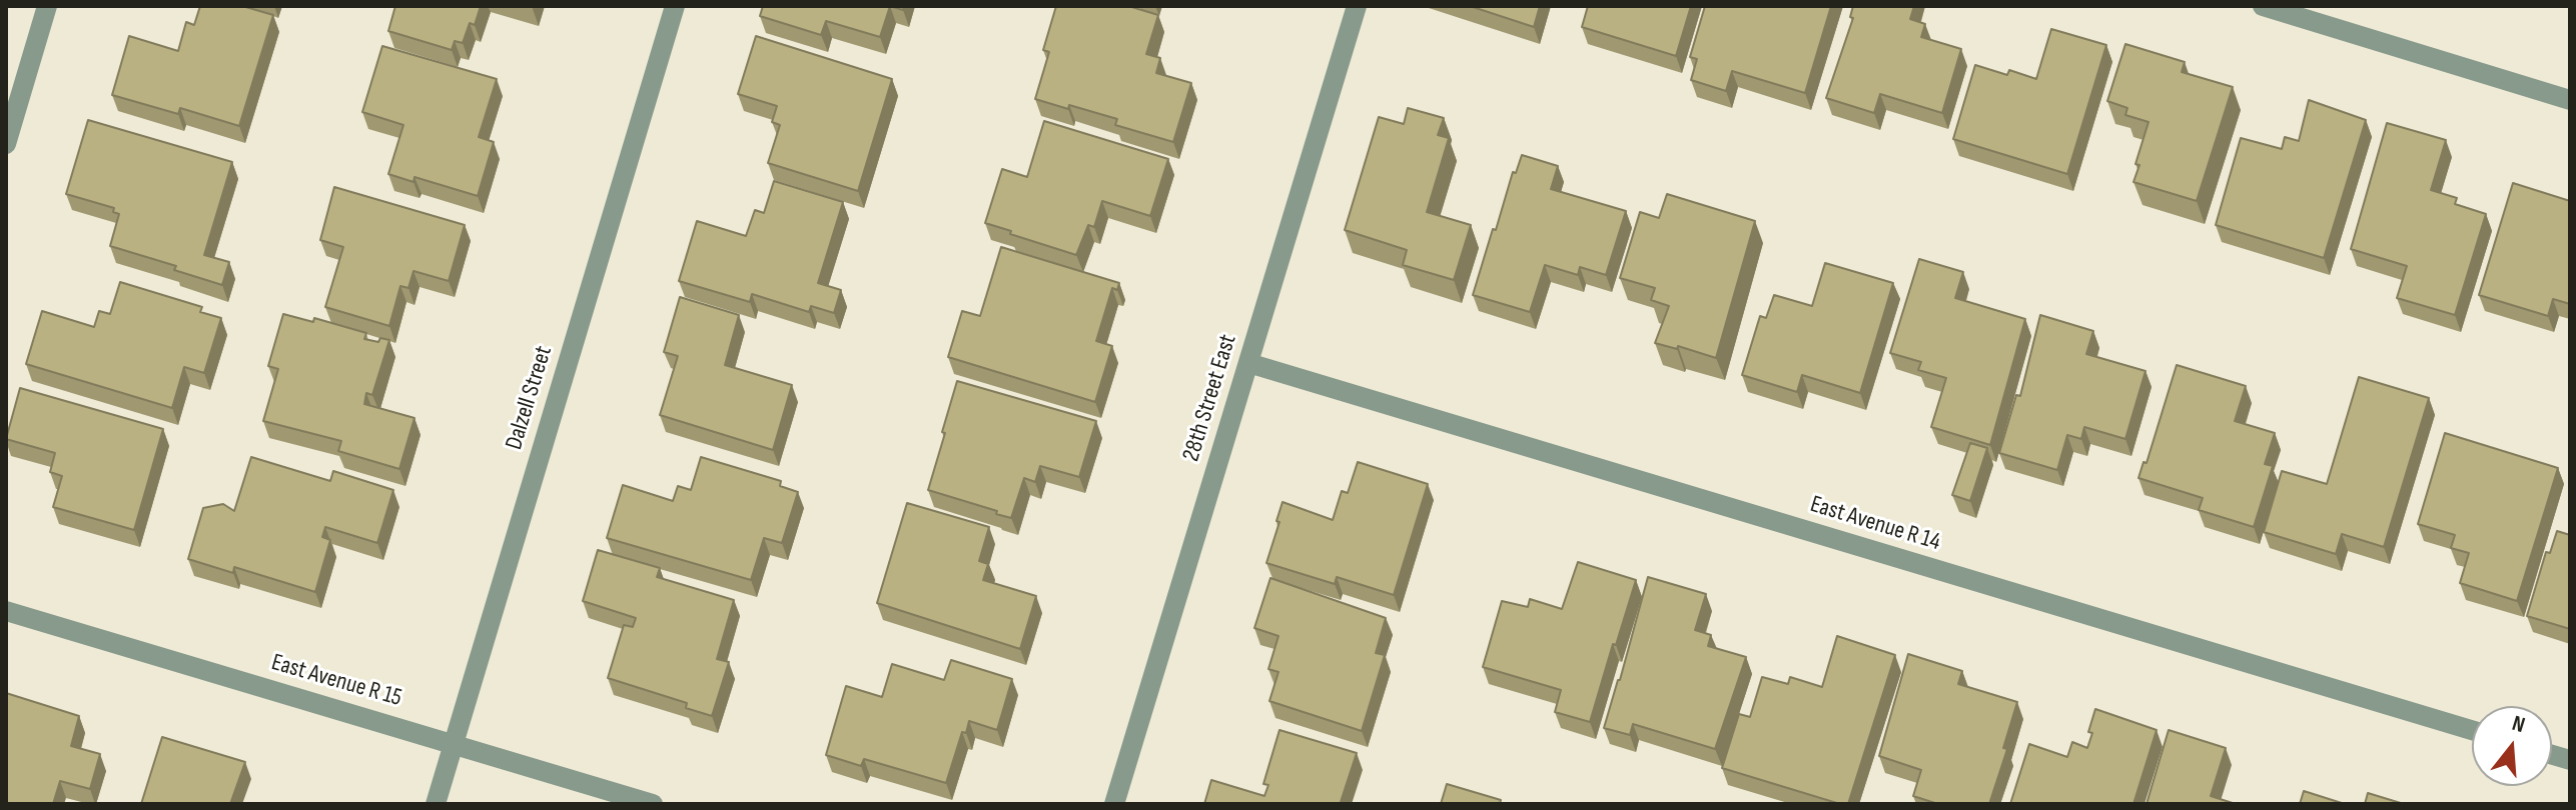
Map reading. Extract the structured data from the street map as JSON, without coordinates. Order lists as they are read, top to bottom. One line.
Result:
{"streets":{"street":["Dalzell Street","28th Street East","East Avenue R 14","East Avenue R 15"]},"crossings":[["Dalzell Street","East Avenue R 15"],["28th Street East","East Avenue R 14"]],"north":"top"}
